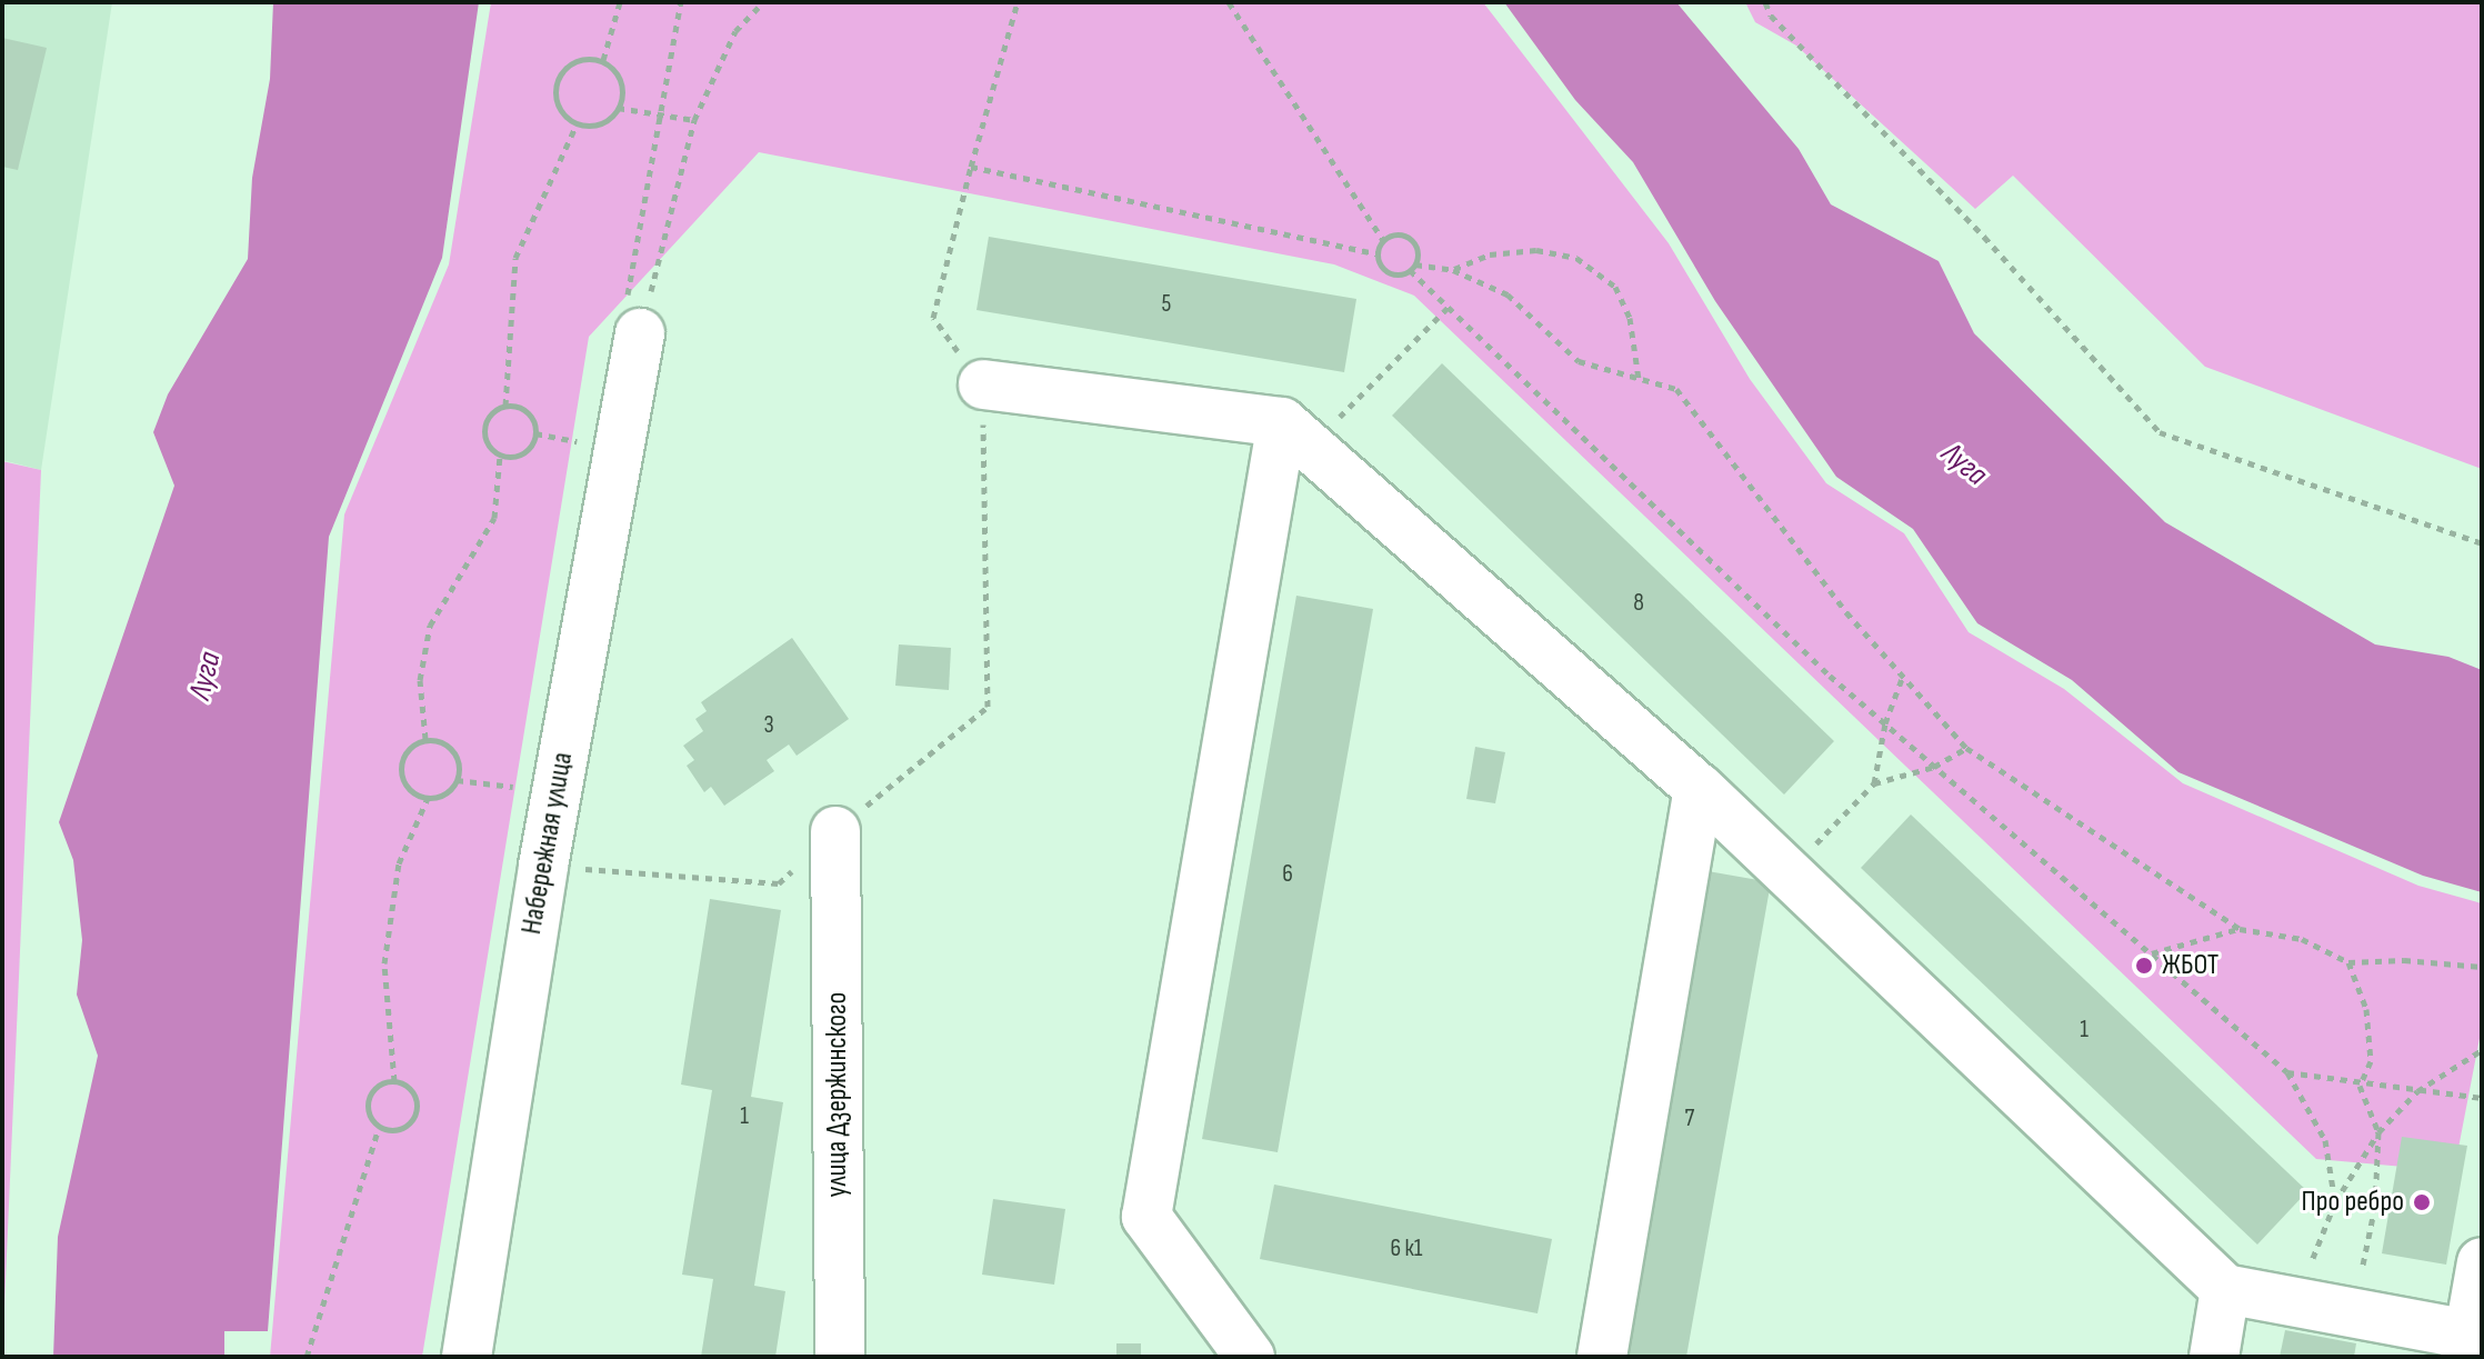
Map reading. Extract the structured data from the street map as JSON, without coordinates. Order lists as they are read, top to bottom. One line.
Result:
{"streets":{"street":["Набережная улица","улица Дзержинского"]},"water":["Луга"],"places":["ЖБОТ","Про ребро"],"house_numbers":["5","8","3","6","1","1","7","6 к1"]}
